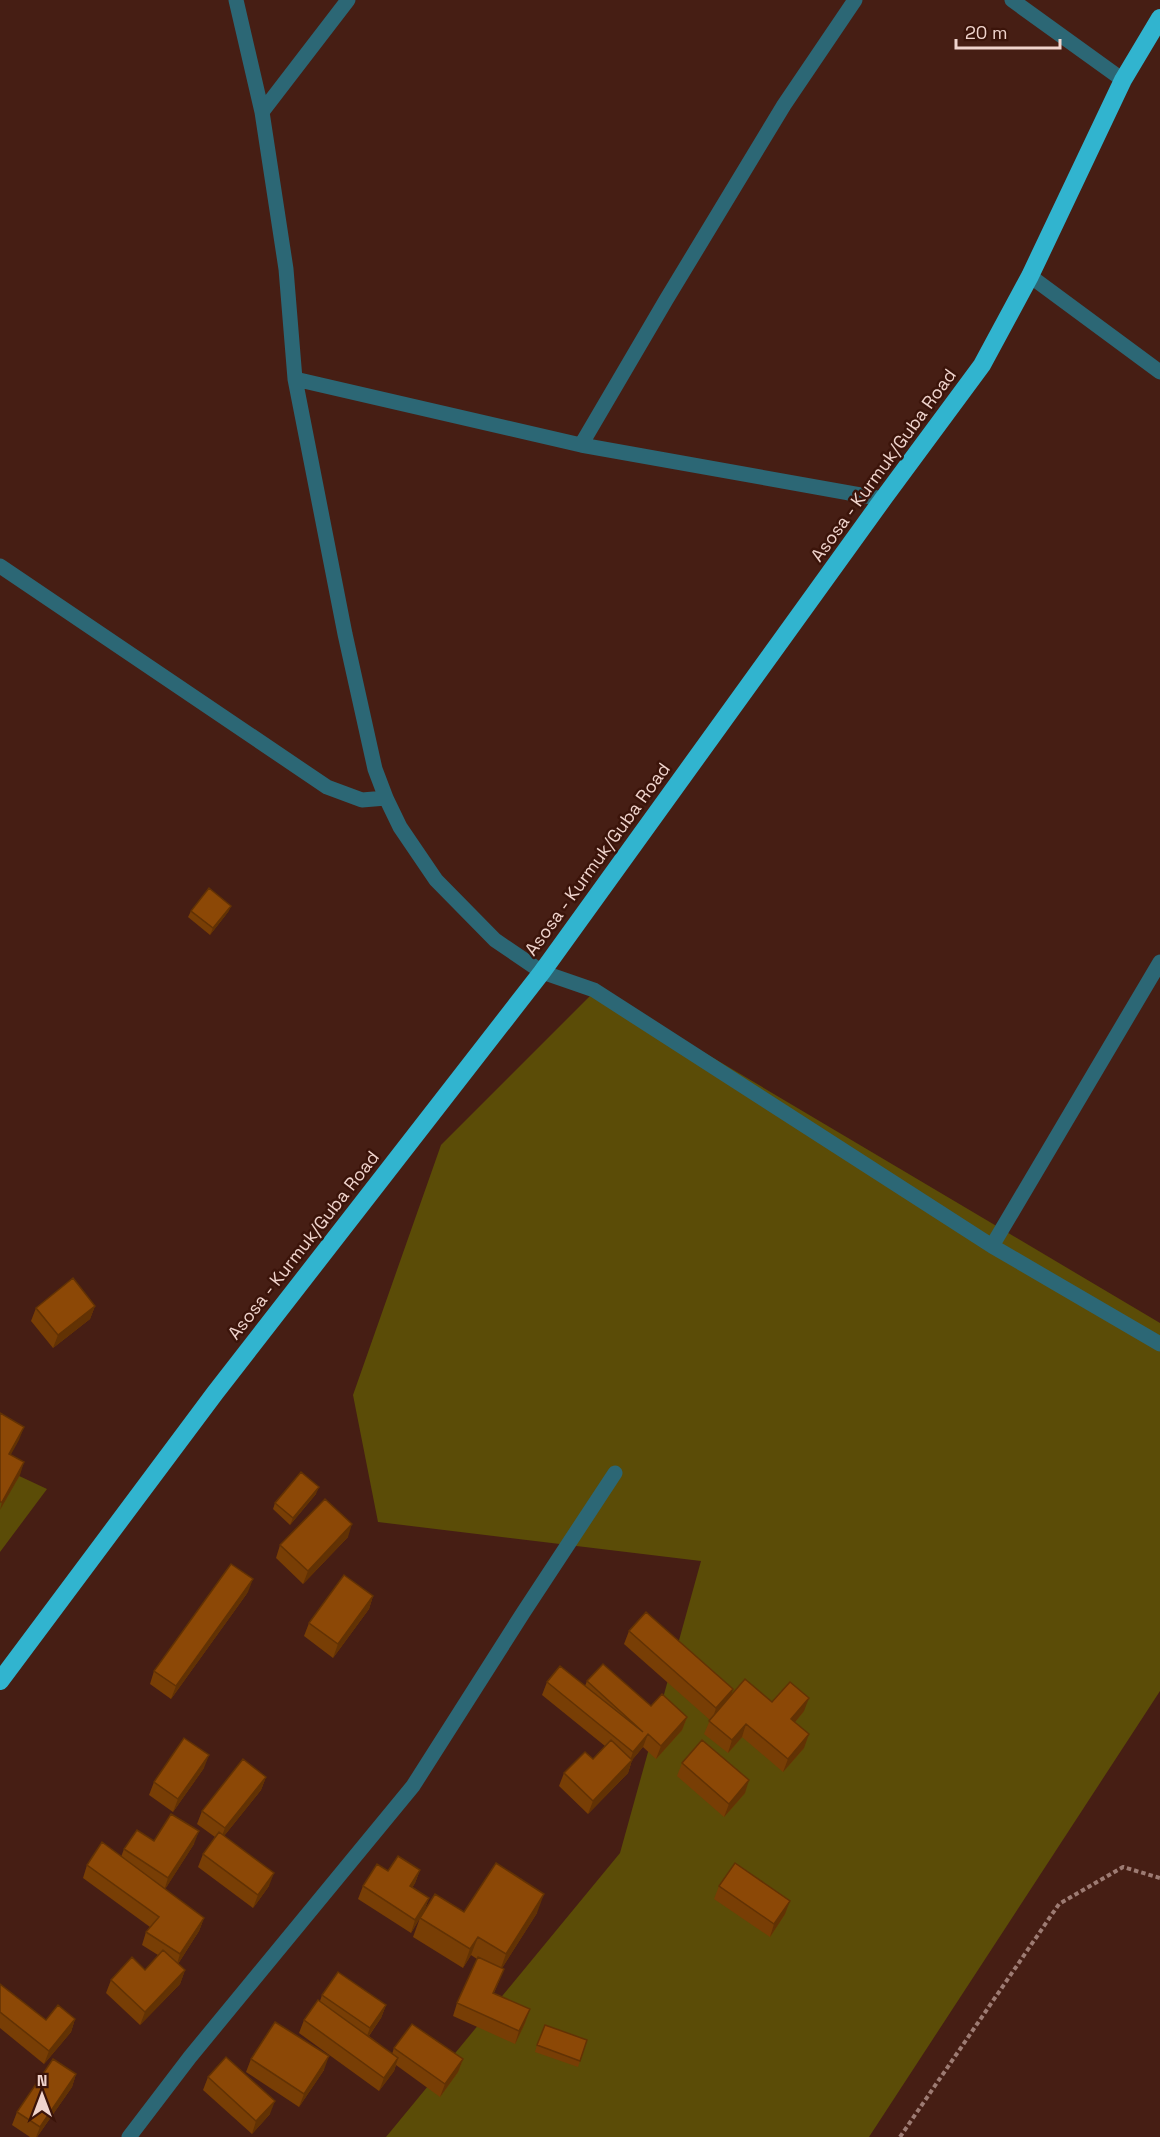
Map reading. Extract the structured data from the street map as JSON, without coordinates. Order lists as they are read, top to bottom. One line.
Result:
{"streets":{"highway":["Asosa - Kurmuk/Guba Road"]},"scale_bar":"20 m","north":"top"}
